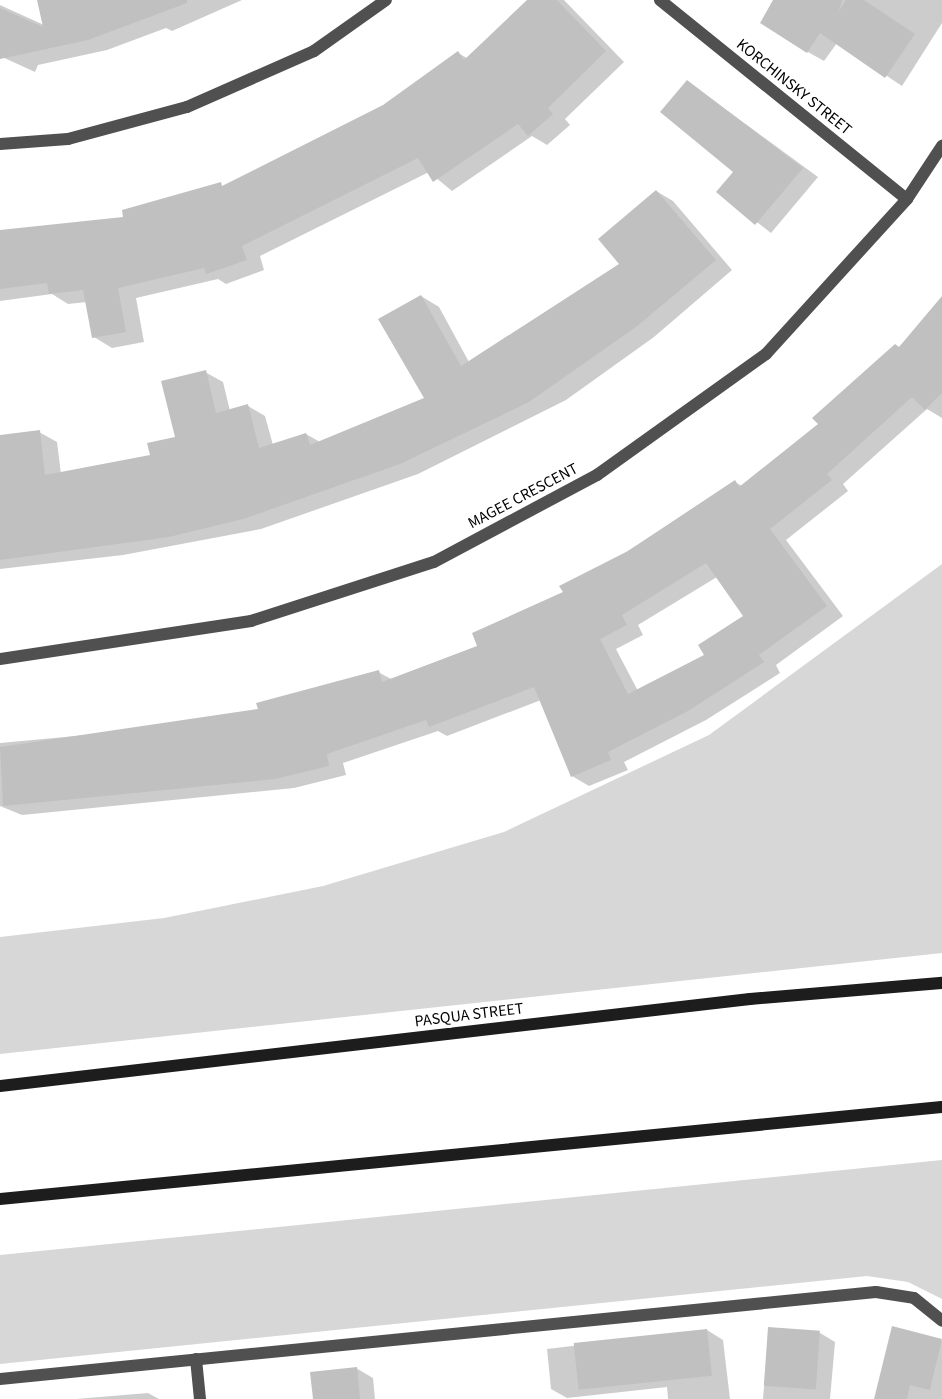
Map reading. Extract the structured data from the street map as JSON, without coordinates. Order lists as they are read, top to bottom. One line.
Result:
{"streets":{"main road":["PASQUA STREET"],"street":["KORCHINSKY STREET","MAGEE CRESCENT"]},"crossings":[["KORCHINSKY STREET","MAGEE CRESCENT"]]}
